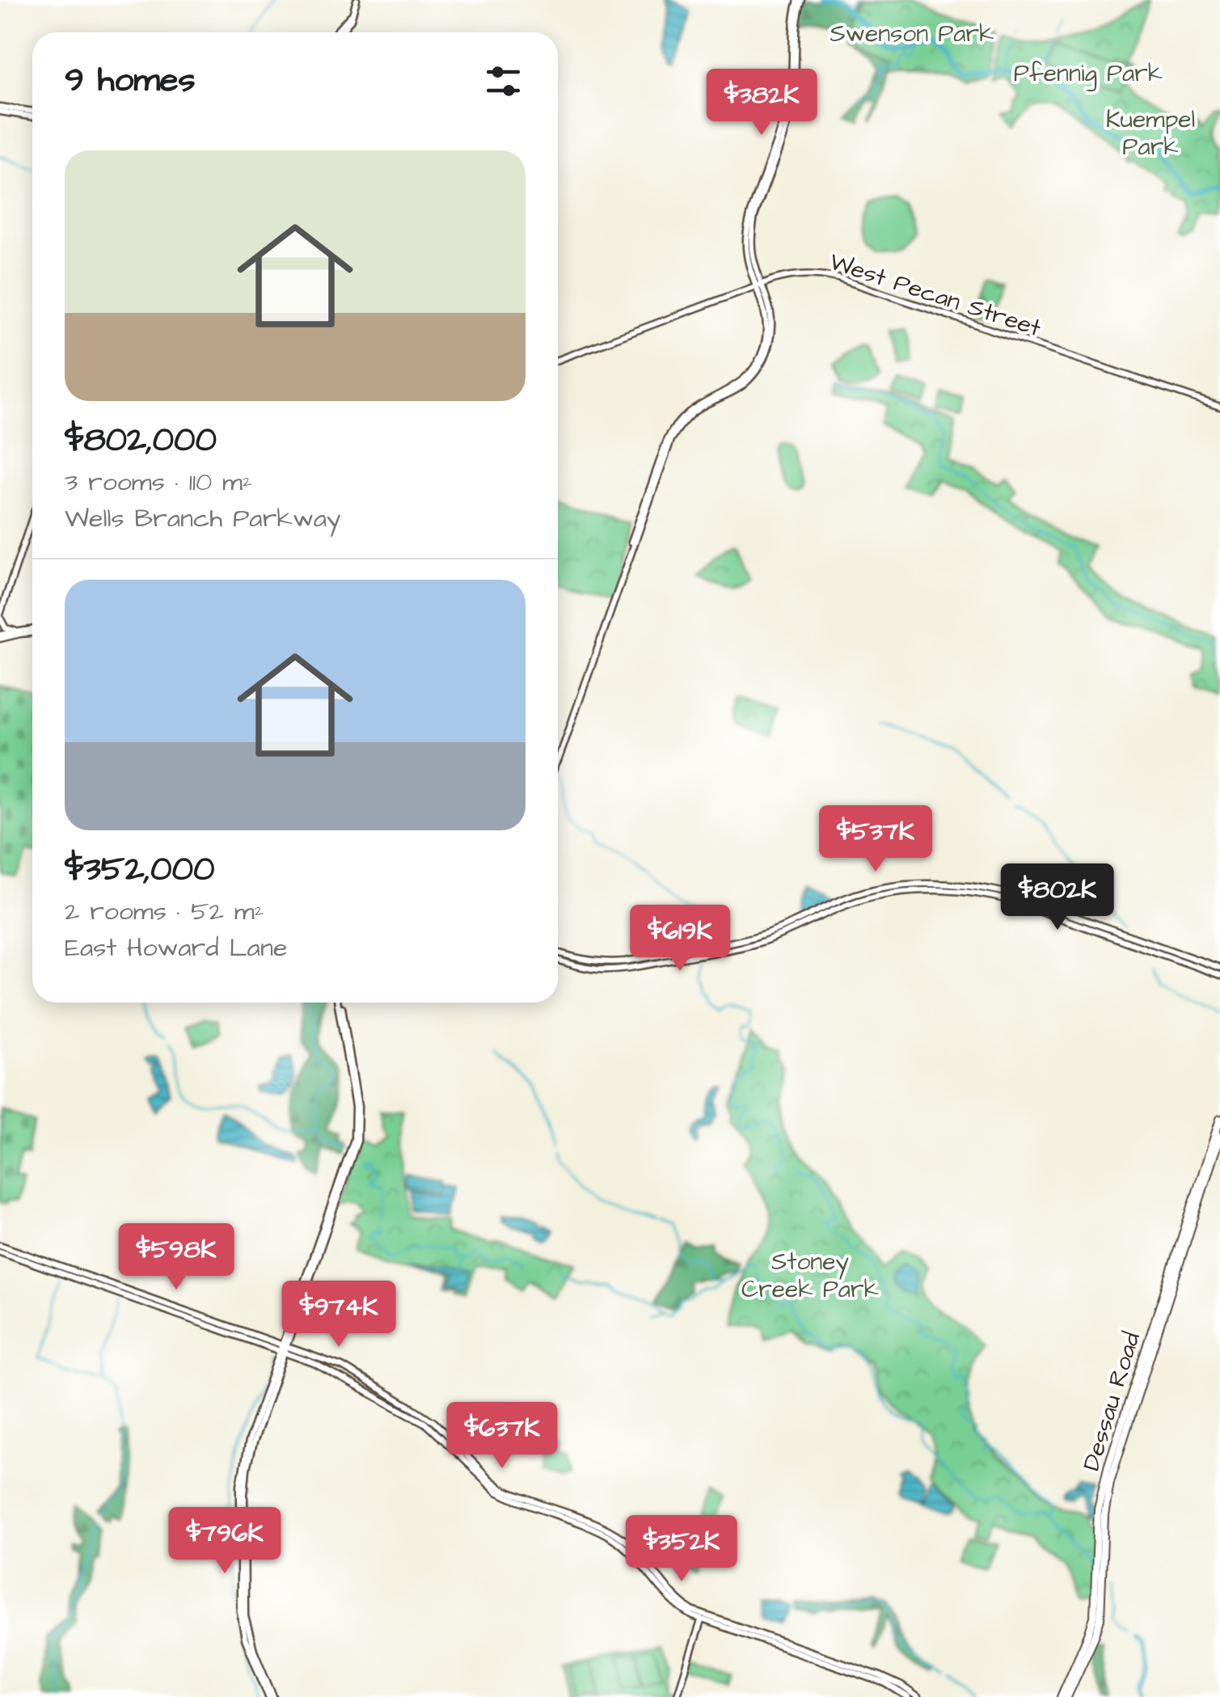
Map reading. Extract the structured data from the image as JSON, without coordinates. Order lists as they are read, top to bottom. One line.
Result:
{"streets":{"main road":["West Pecan Street","Dessau Road"]},"parks":["Swenson Park","Pfennig Park","Kuempel Park","Stoney Creek Park"],"page":{"heading":"9 homes","price":["$382K","$537K","$802K","$619K","$598K","$974K","$637K","$796K","$352K"],"list":[{"name":"$802,000","note":"3 rooms · 110 m² · Wells Branch Parkway"},{"name":"$352,000","note":"2 rooms · 52 m² · East Howard Lane"}]}}
